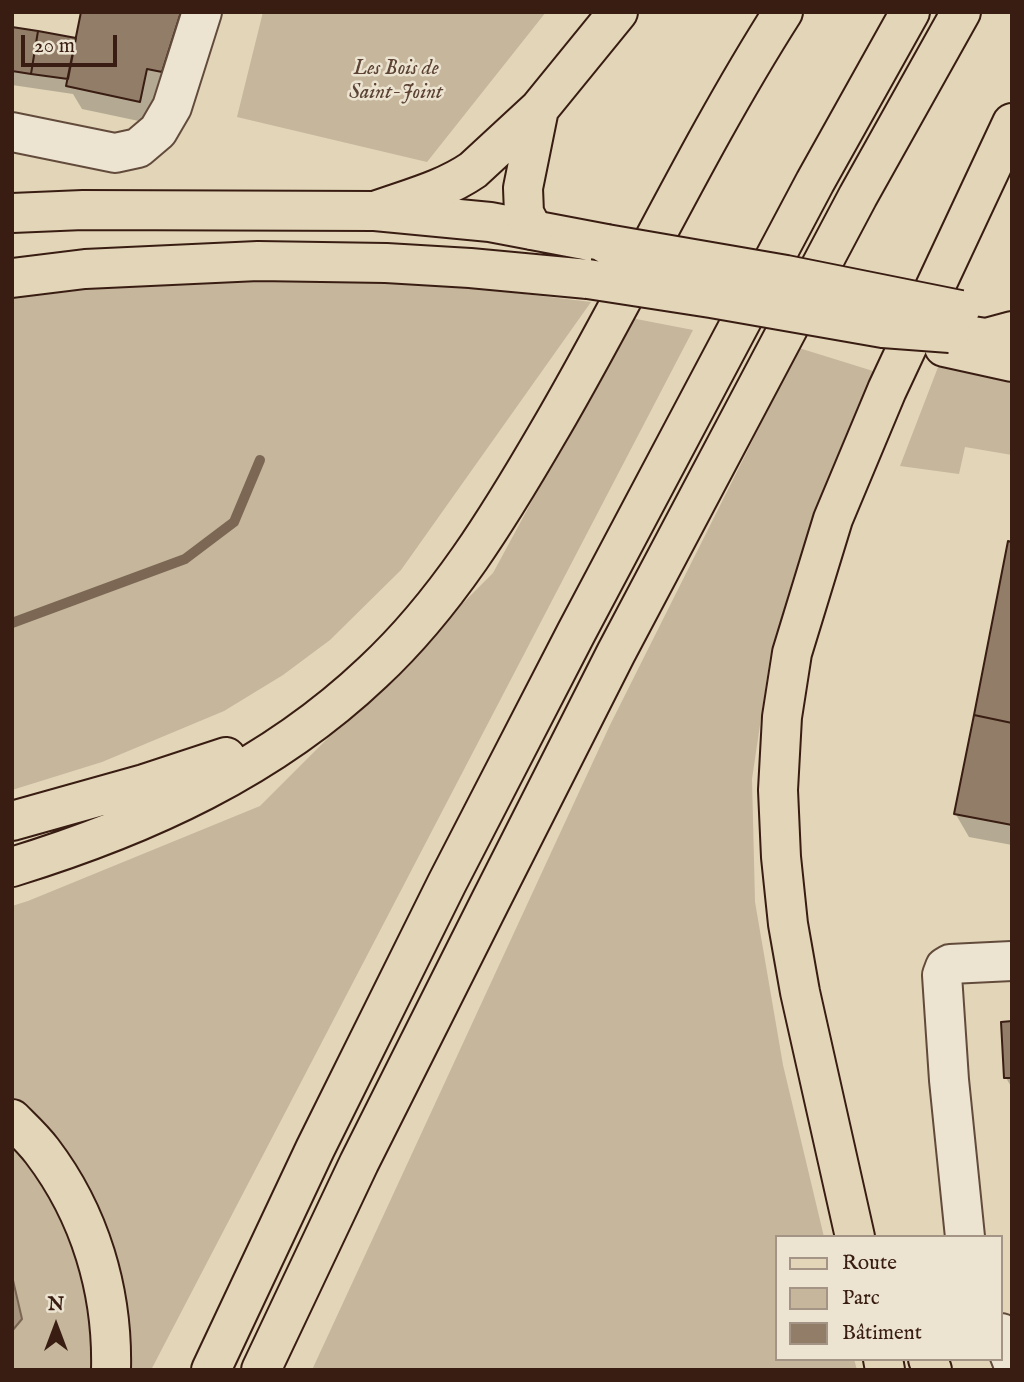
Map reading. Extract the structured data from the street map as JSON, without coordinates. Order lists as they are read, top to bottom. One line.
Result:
{"parks":["Les Bois de Saint-Joint"],"legend":["Route","Parc","Bâtiment"],"scale_bar":"20 m","north":"top"}
